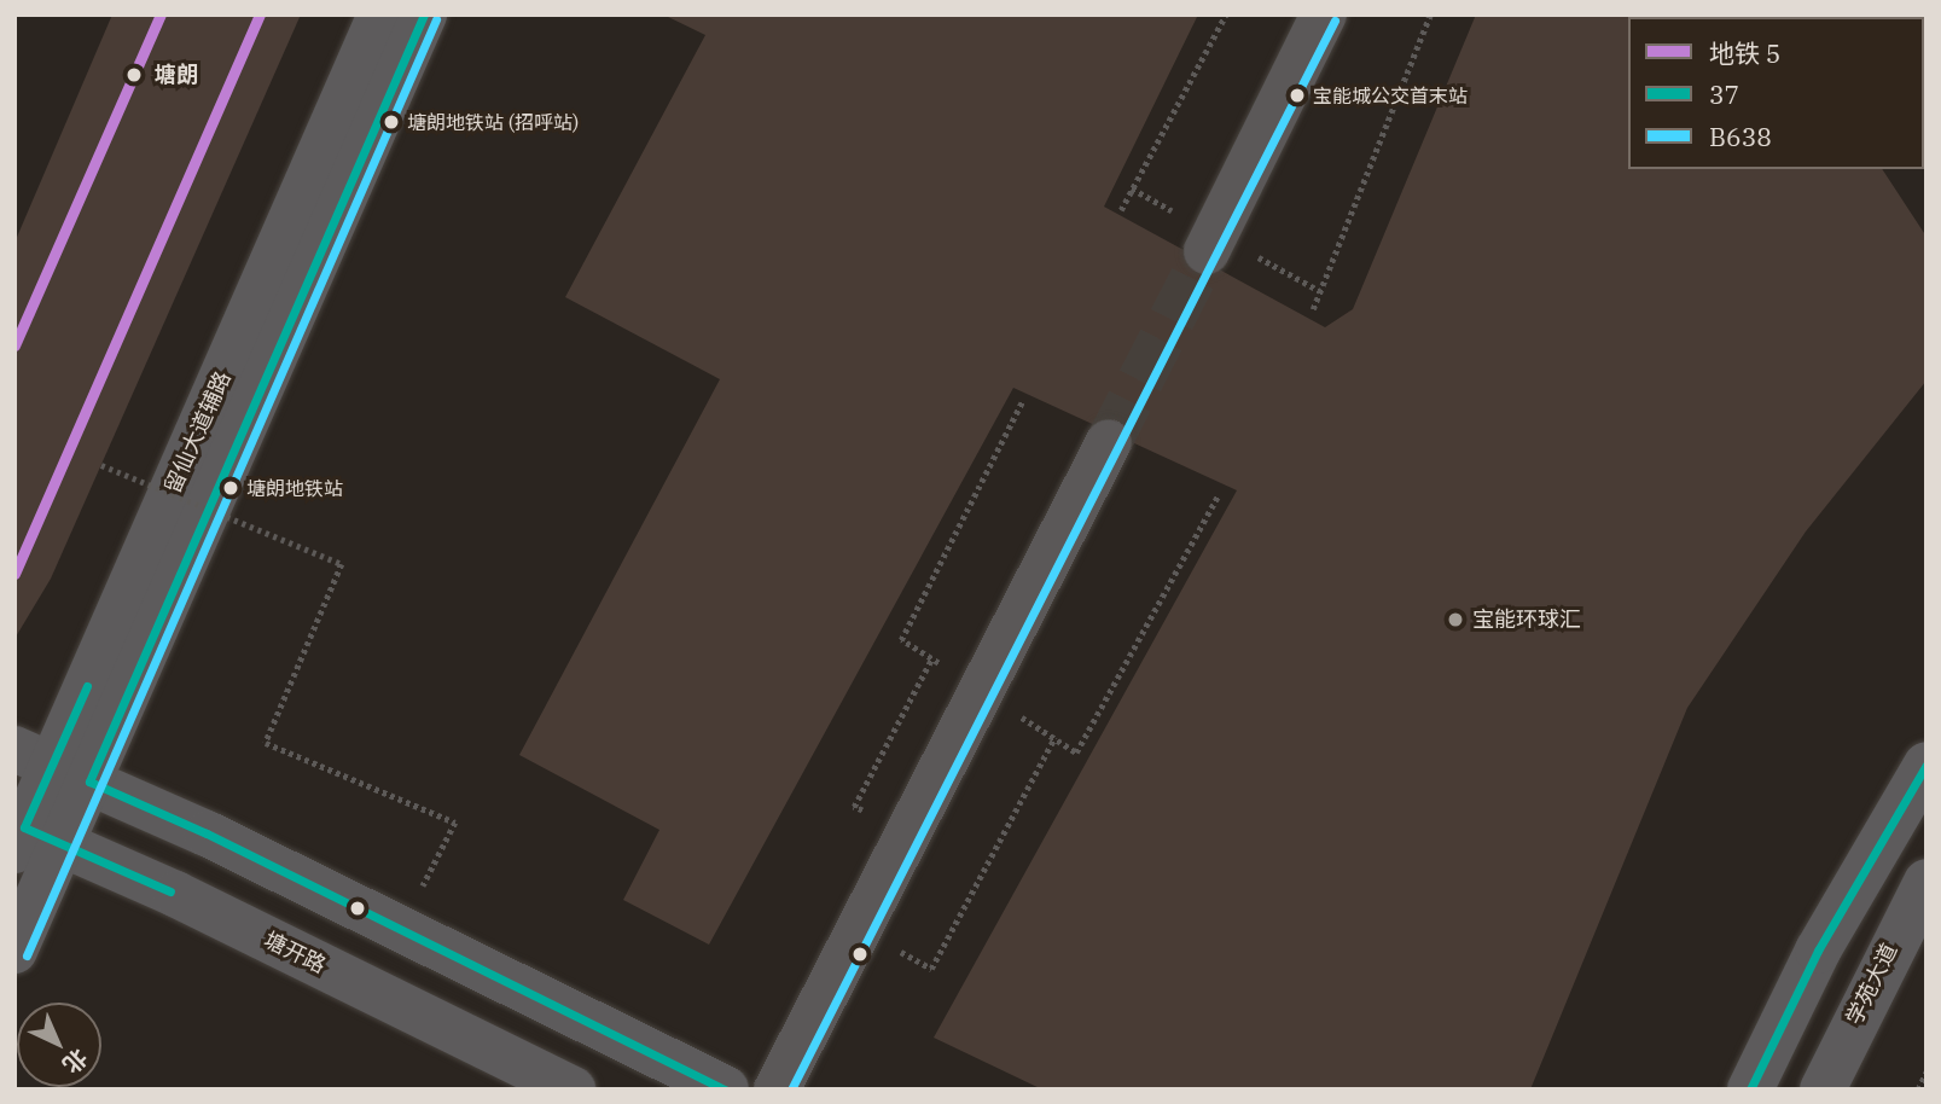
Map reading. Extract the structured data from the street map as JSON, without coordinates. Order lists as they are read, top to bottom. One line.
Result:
{"streets":{"main road":["留仙大道辅路","塘开路","学苑大道"]},"crossings":[["留仙大道辅路","塘开路"]],"places":["塘朗","宝能城公交首末站","塘朗地铁站 (招呼站)","塘朗地铁站","宝能环球汇"],"lines":["metro line 5","transit line 37","transit line B638"],"legend":["地铁 5","37","B638"],"north":"bottom right"}
